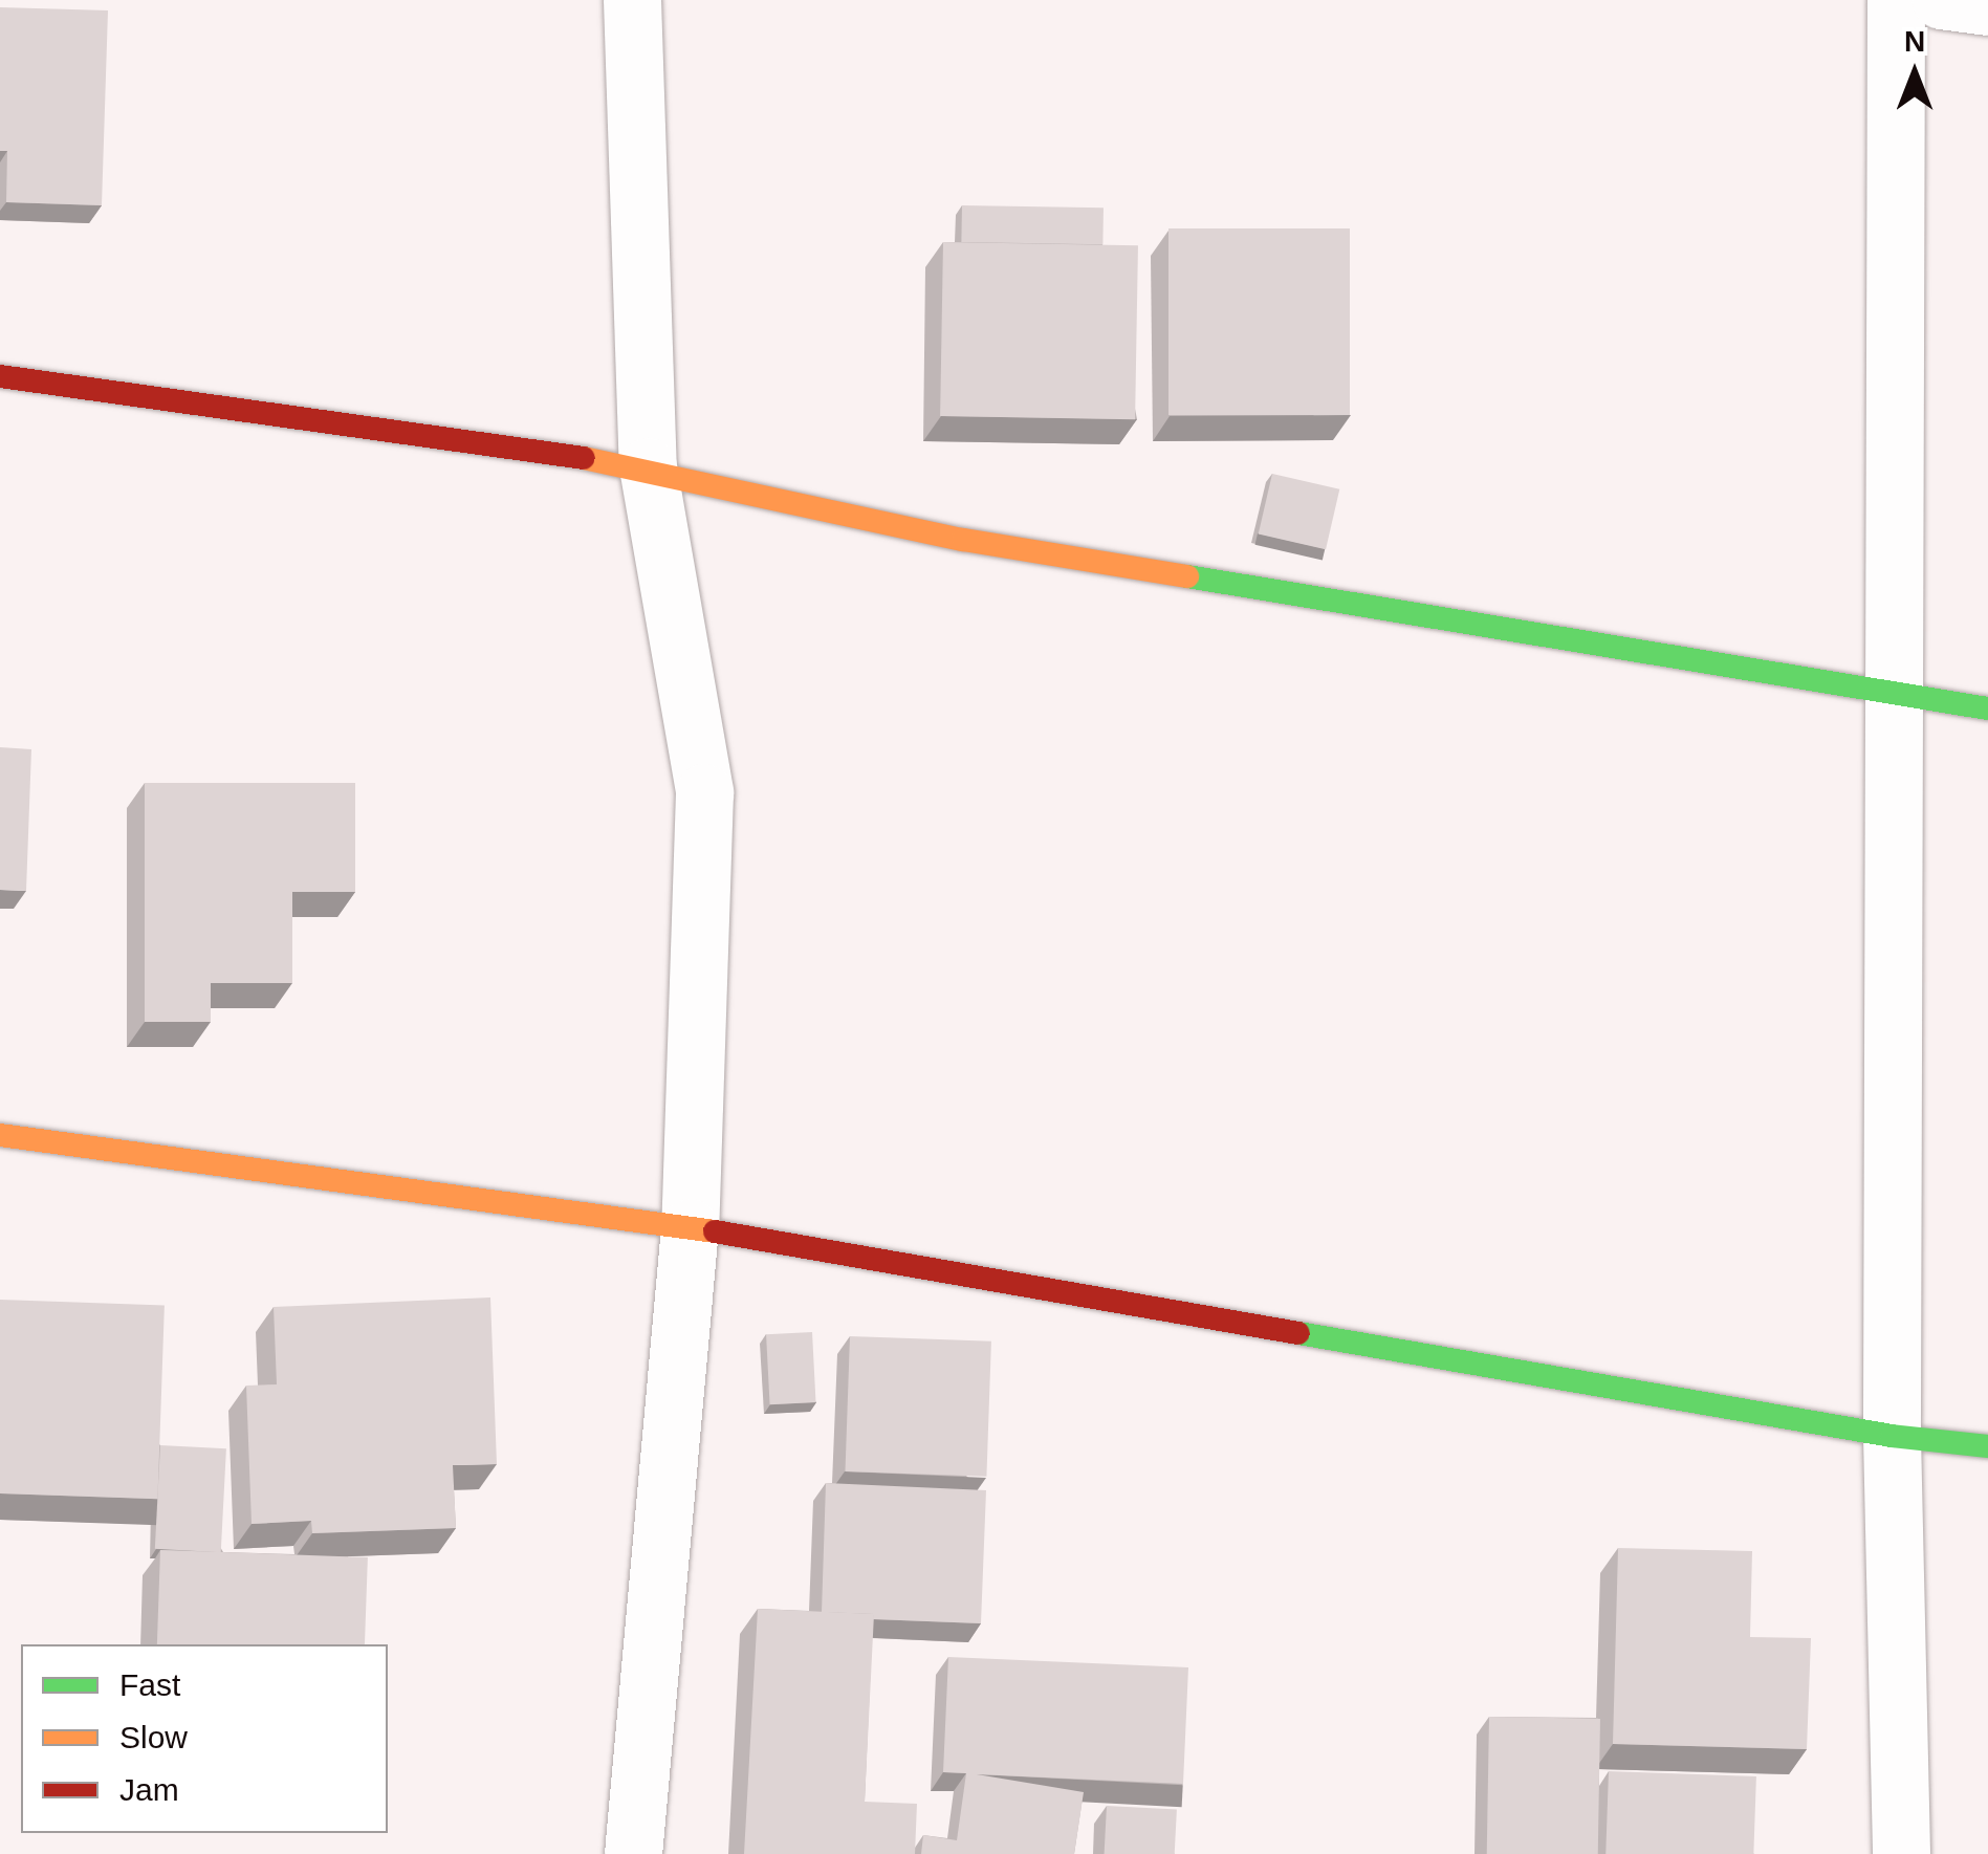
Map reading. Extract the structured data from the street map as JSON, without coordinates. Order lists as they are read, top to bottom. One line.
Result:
{"legend":["Fast","Slow","Jam"],"north":"top"}
